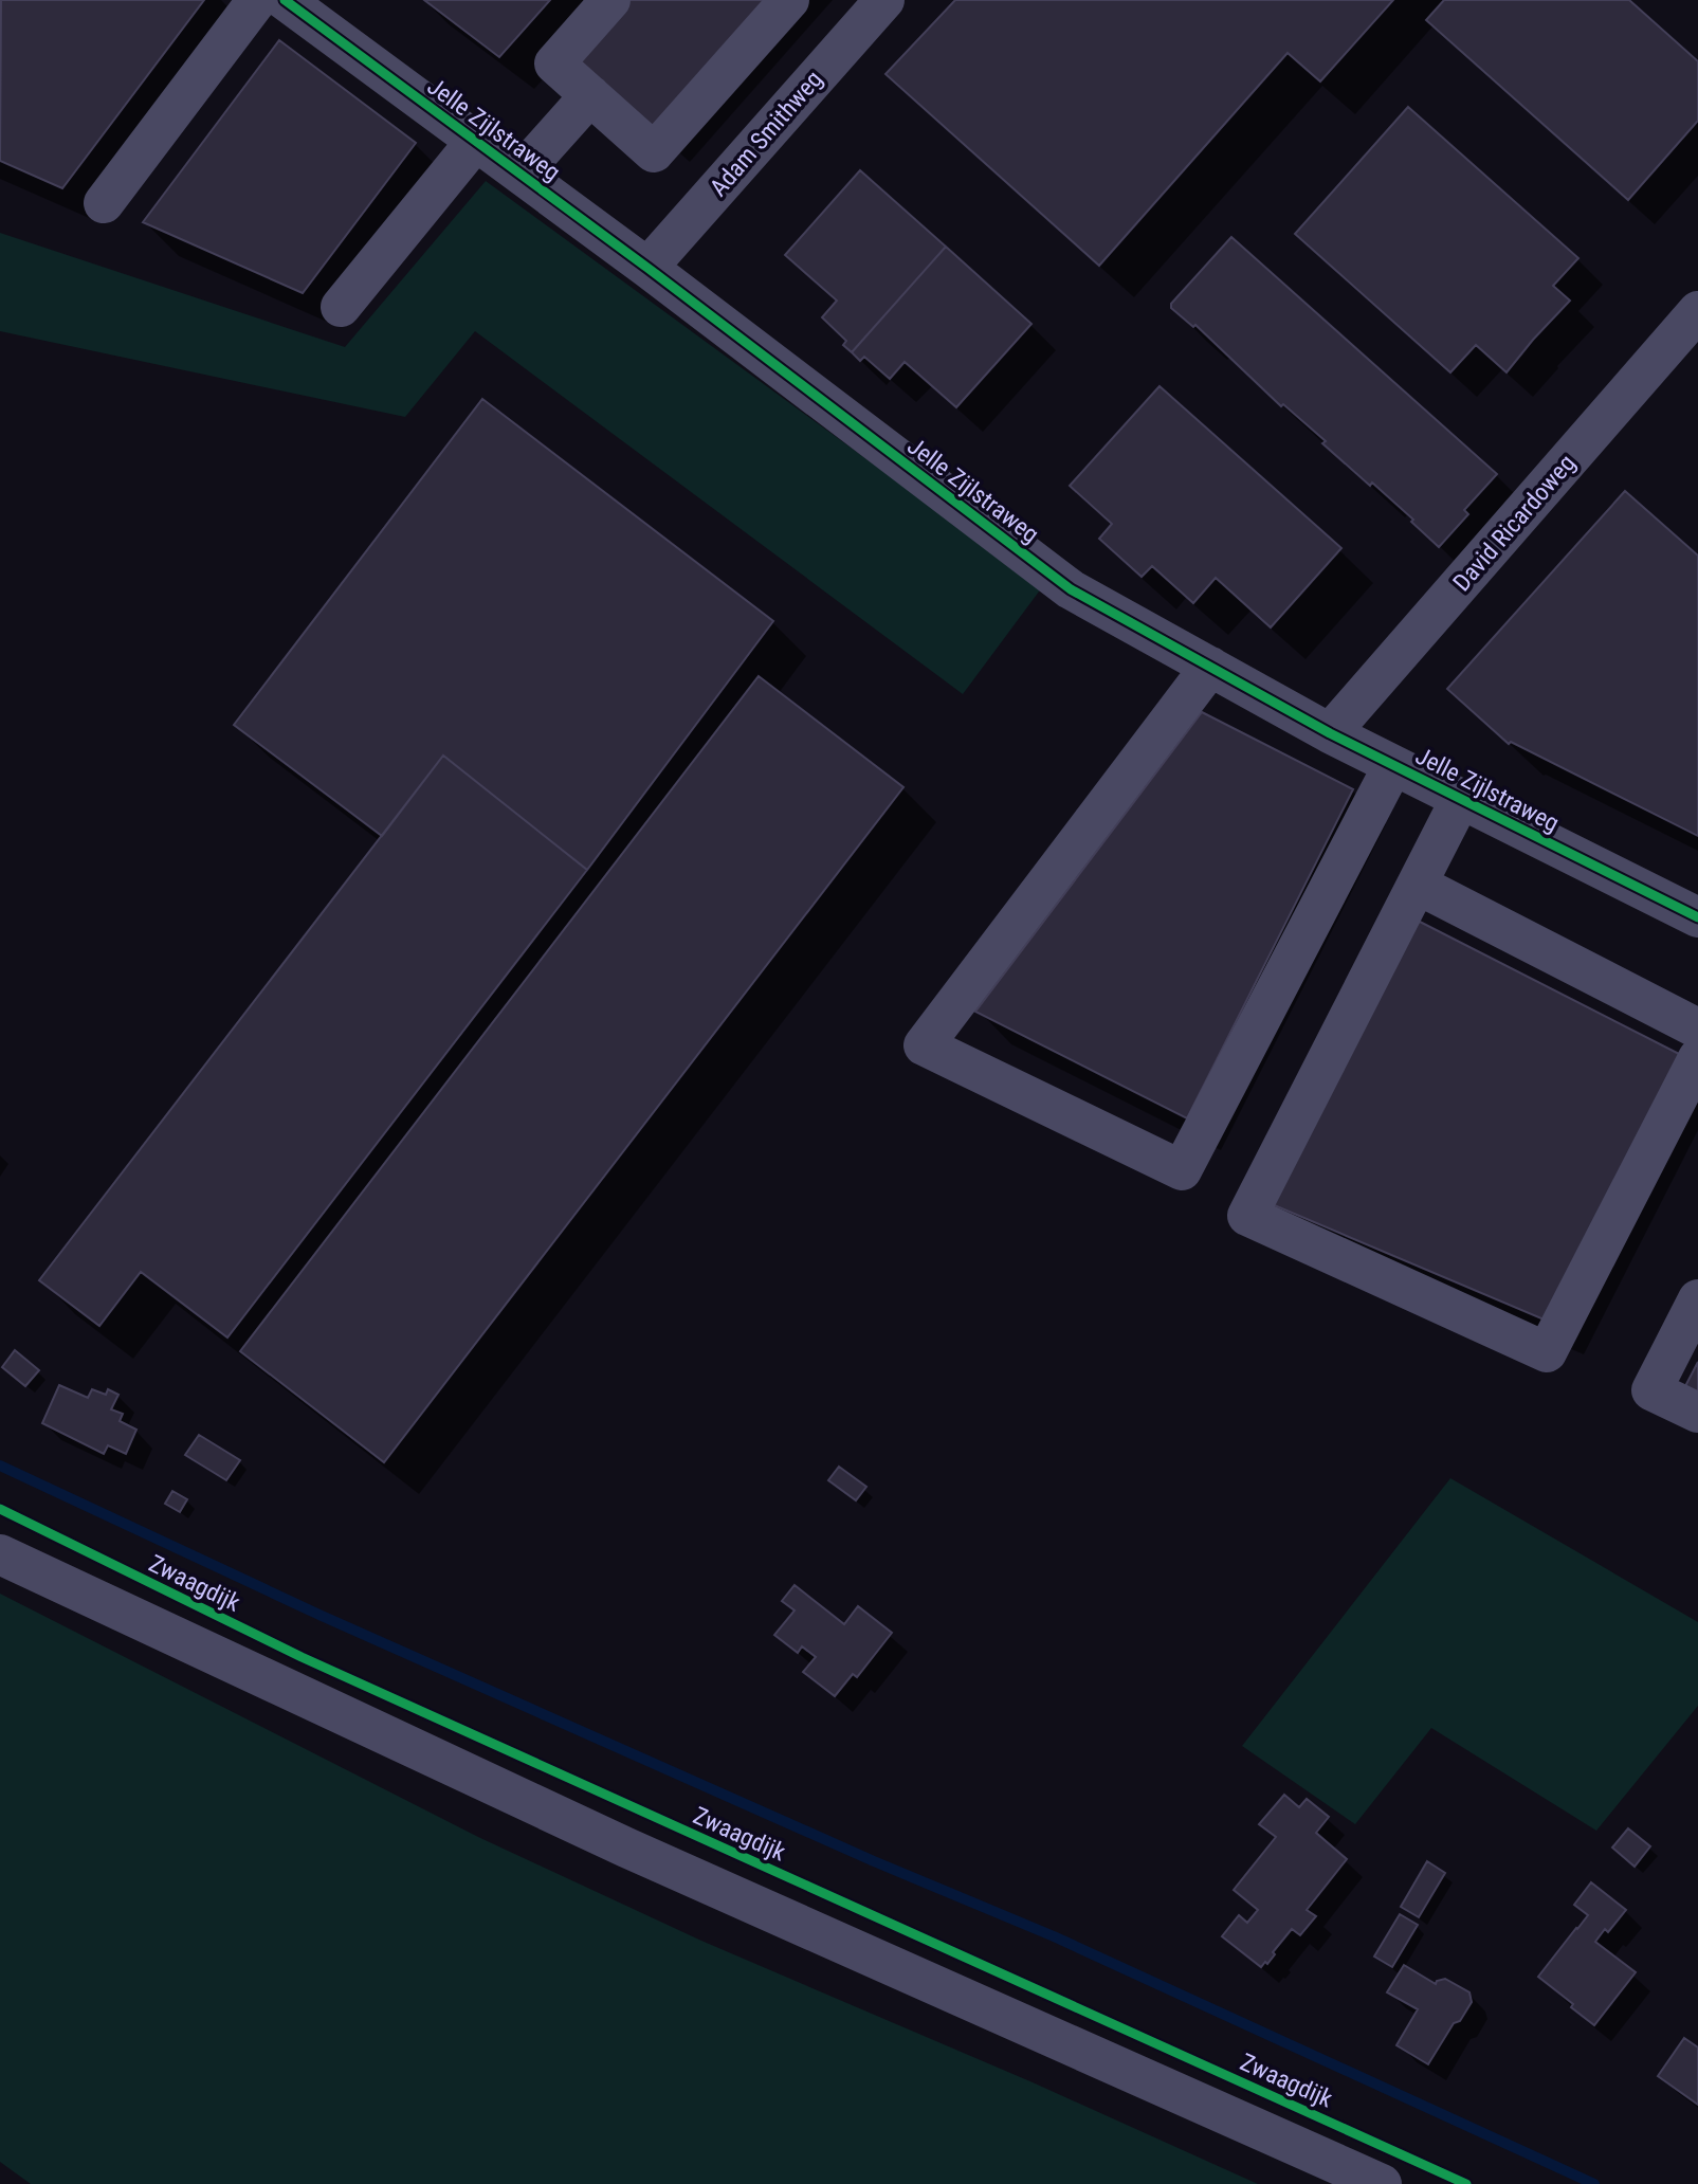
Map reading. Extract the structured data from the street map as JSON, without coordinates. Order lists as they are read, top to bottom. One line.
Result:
{"streets":{"street":["Jelle Zijlstraweg","Adam Smithweg","David Ricardoweg"],"cycle path":["Zwaagdijk"]},"crossings":[["Jelle Zijlstraweg","Adam Smithweg"],["Jelle Zijlstraweg","David Ricardoweg"]]}
